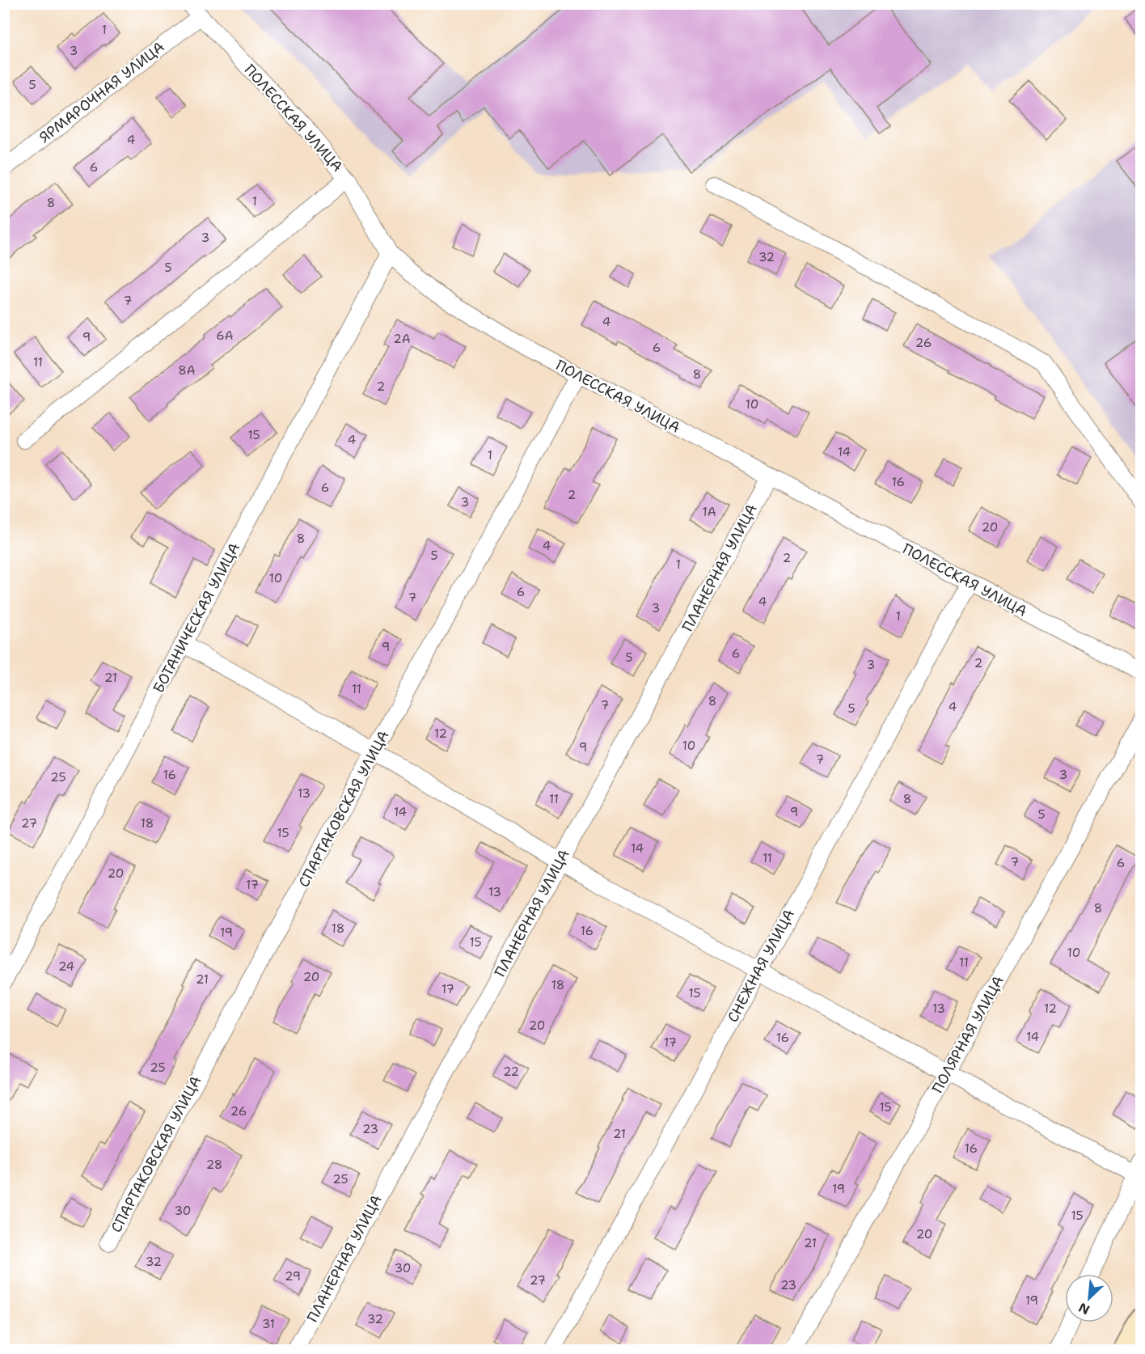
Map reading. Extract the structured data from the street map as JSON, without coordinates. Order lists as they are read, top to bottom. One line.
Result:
{"streets":{"street":["ЯРМАРОЧНАЯ УЛИЦА","ПОЛЕССКАЯ УЛИЦА","ПЛАНЕРНАЯ УЛИЦА","БОТАНИЧЕСКАЯ УЛИЦА","СПАРТАКОВСКАЯ УЛИЦА","СНЕЖНАЯ УЛИЦА","ПОЛЯРНАЯ УЛИЦА"]},"crossings":[["ЯРМАРОЧНАЯ УЛИЦА","ПОЛЕССКАЯ УЛИЦА"],["ПОЛЕССКАЯ УЛИЦА","ПЛАНЕРНАЯ УЛИЦА"],["ПОЛЕССКАЯ УЛИЦА","БОТАНИЧЕСКАЯ УЛИЦА"],["ПОЛЕССКАЯ УЛИЦА","СПАРТАКОВСКАЯ УЛИЦА"],["ПОЛЕССКАЯ УЛИЦА","СНЕЖНАЯ УЛИЦА"]],"house_numbers":["1","3","5","4","6","1","8","3","32","5","7","4","6А","9","2А","26","6","11","8А","8","2","10","15","4","14","1","16","6","2","3","1А","20","8","4","5","2","1","10","6","7","4","3","1","9","6","5","2","3","21","11","8","7","4","5","12","10","9","7","16","3","25","13","11","8","14","9","5","27","18","15","14","11","7","6","20","17","13","8","18","16","19","15","10","11","24","20","21","18","17","15","13","12","20","14","16","17","25","22","15","26","23","21","16","28","25","19","30","15","20","21","32","30","29","27","23","19","32","31"],"north":"bottom left"}
